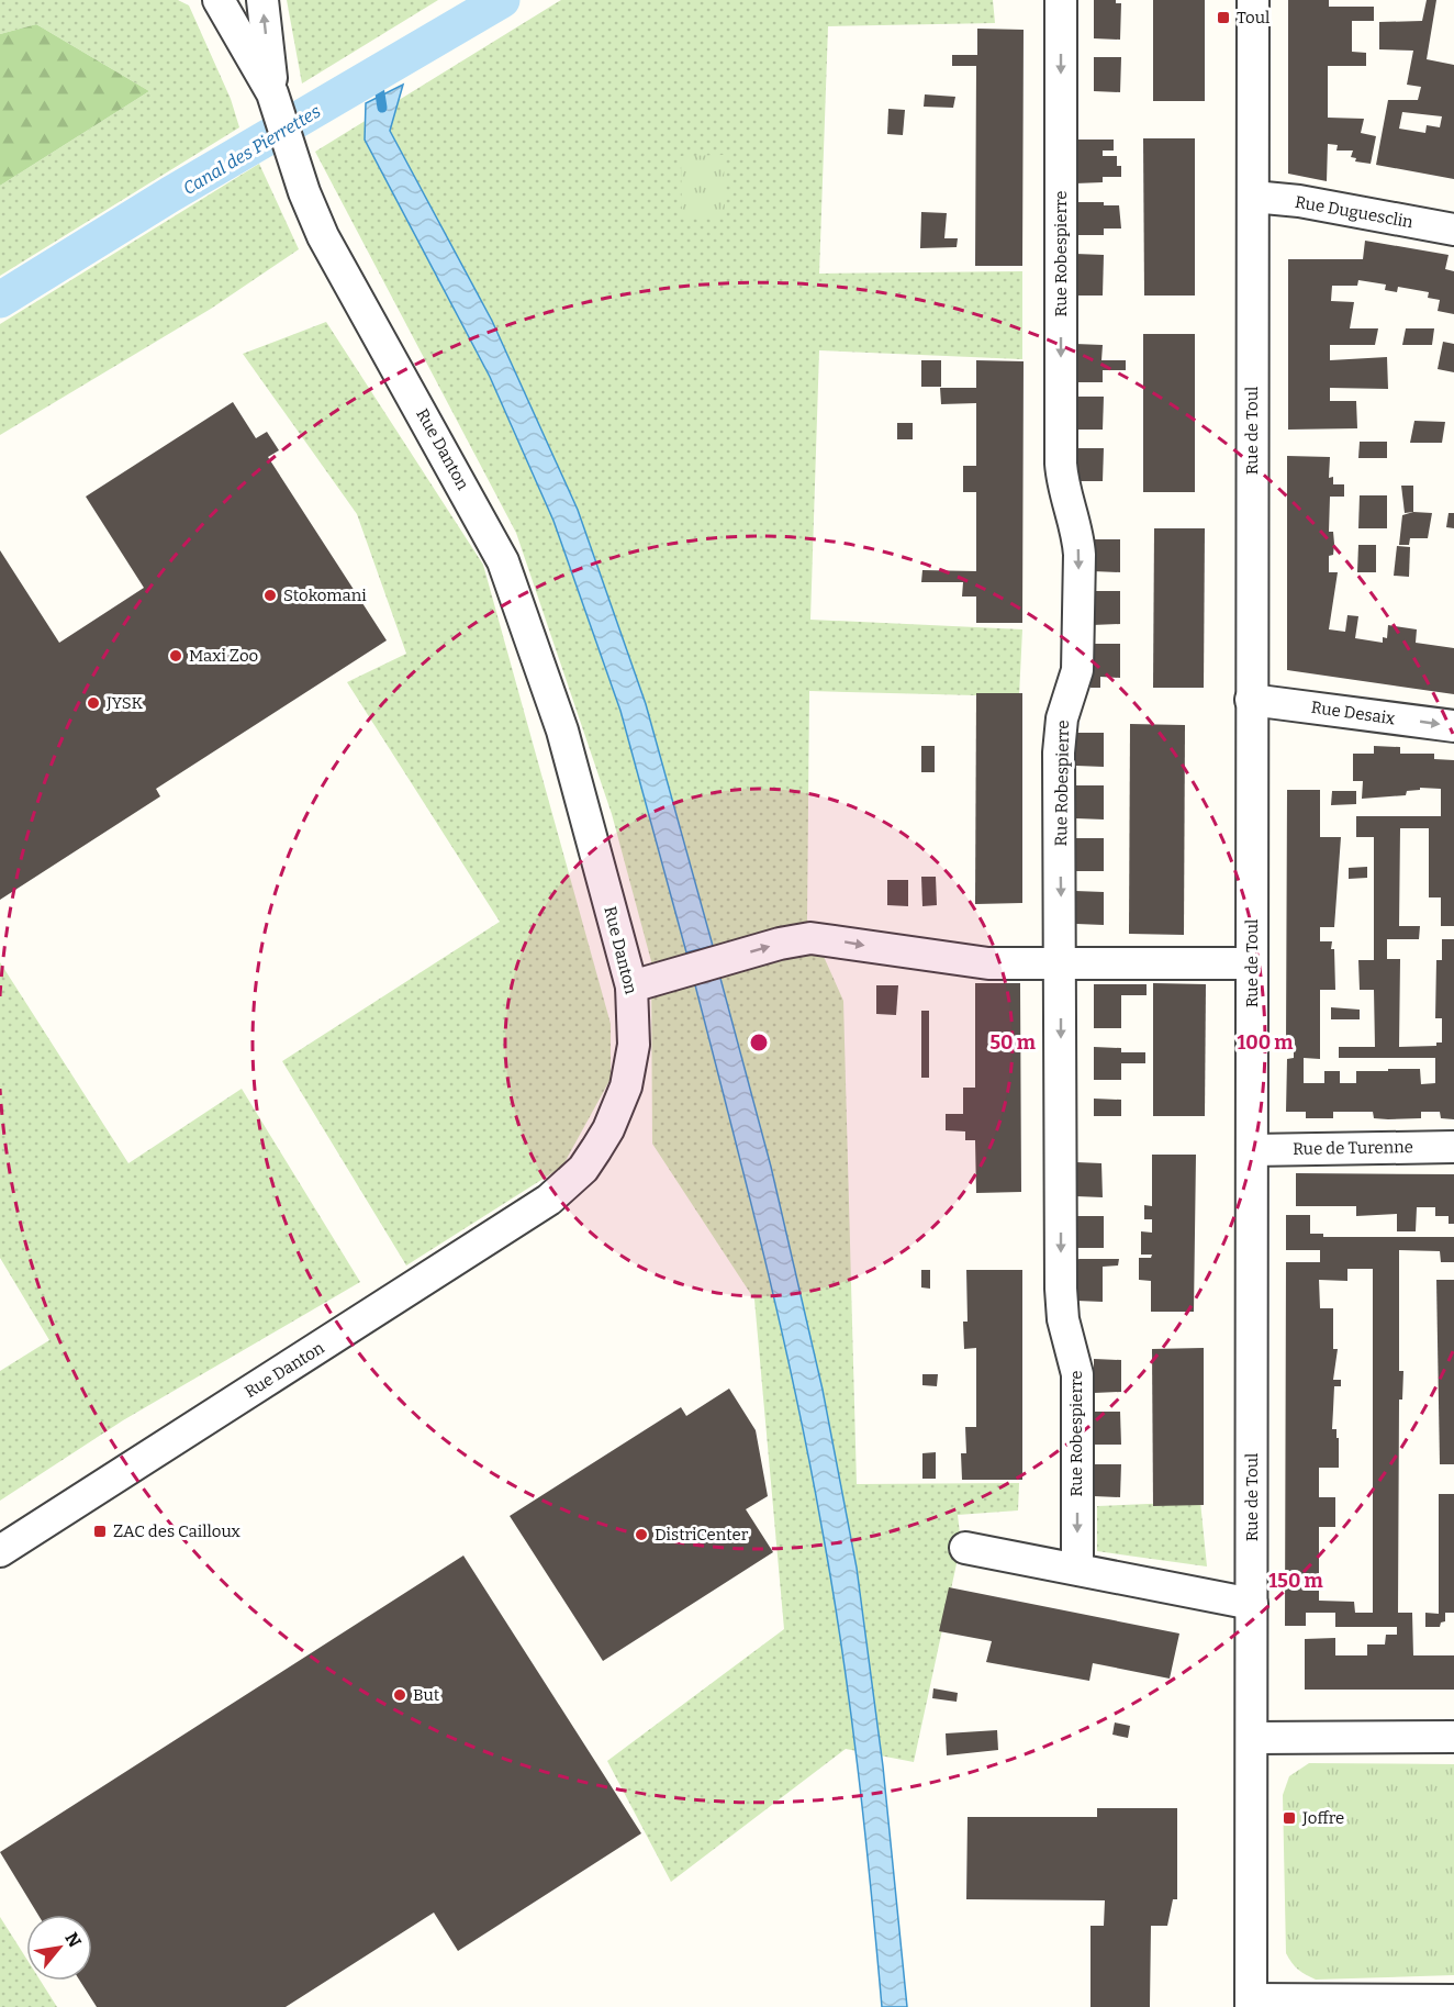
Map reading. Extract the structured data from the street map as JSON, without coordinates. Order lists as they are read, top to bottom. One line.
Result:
{"streets":{"street":["Rue Duguesclin","Rue Robespierre","Rue de Toul","Rue Danton","Rue Desaix","Rue de Turenne"]},"crossings":[["Rue Duguesclin","Rue de Toul"],["Rue de Toul","Rue Desaix"],["Rue de Toul","Rue de Turenne"]],"one_way":["Rue Robespierre","Rue Desaix"],"water":["Canal des Pierrettes"],"places":{"transit":["Toul","ZAC des Cailloux","Joffre"],"other":["Stokomani","Maxi Zoo","JYSK","DistriCenter","But"]},"north":"top right","rings":["50 m","100 m","150 m"]}
